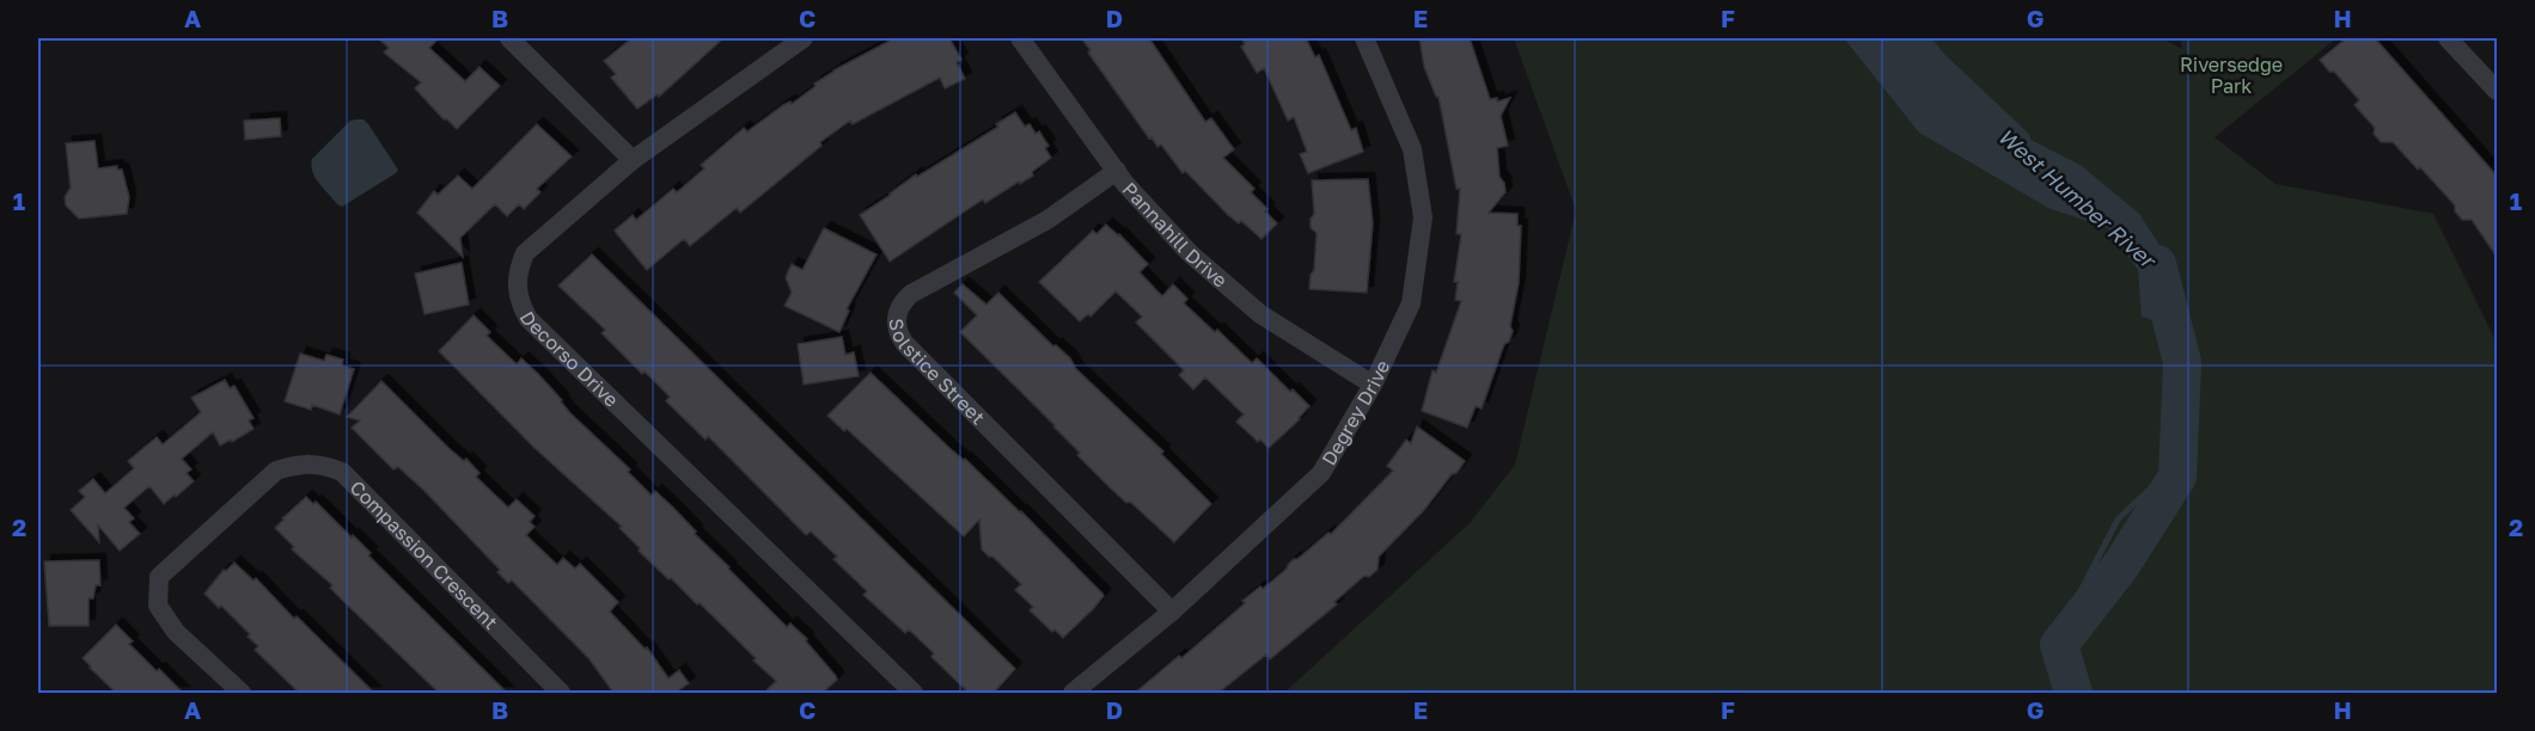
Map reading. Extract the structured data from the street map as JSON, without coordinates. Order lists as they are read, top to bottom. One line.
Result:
{"streets":{"street":["Pannahill Drive","Decorso Drive","Solstice Street","Degrey Drive","Compassion Crescent"]},"crossings":[["Pannahill Drive","Solstice Street"],["Pannahill Drive","Degrey Drive"],["Solstice Street","Degrey Drive"]],"water":["West Humber River"],"parks":["Riversedge Park"],"grid":{"columns":["A","B","C","D","E","F","G","H"],"rows":["1","2"]}}
